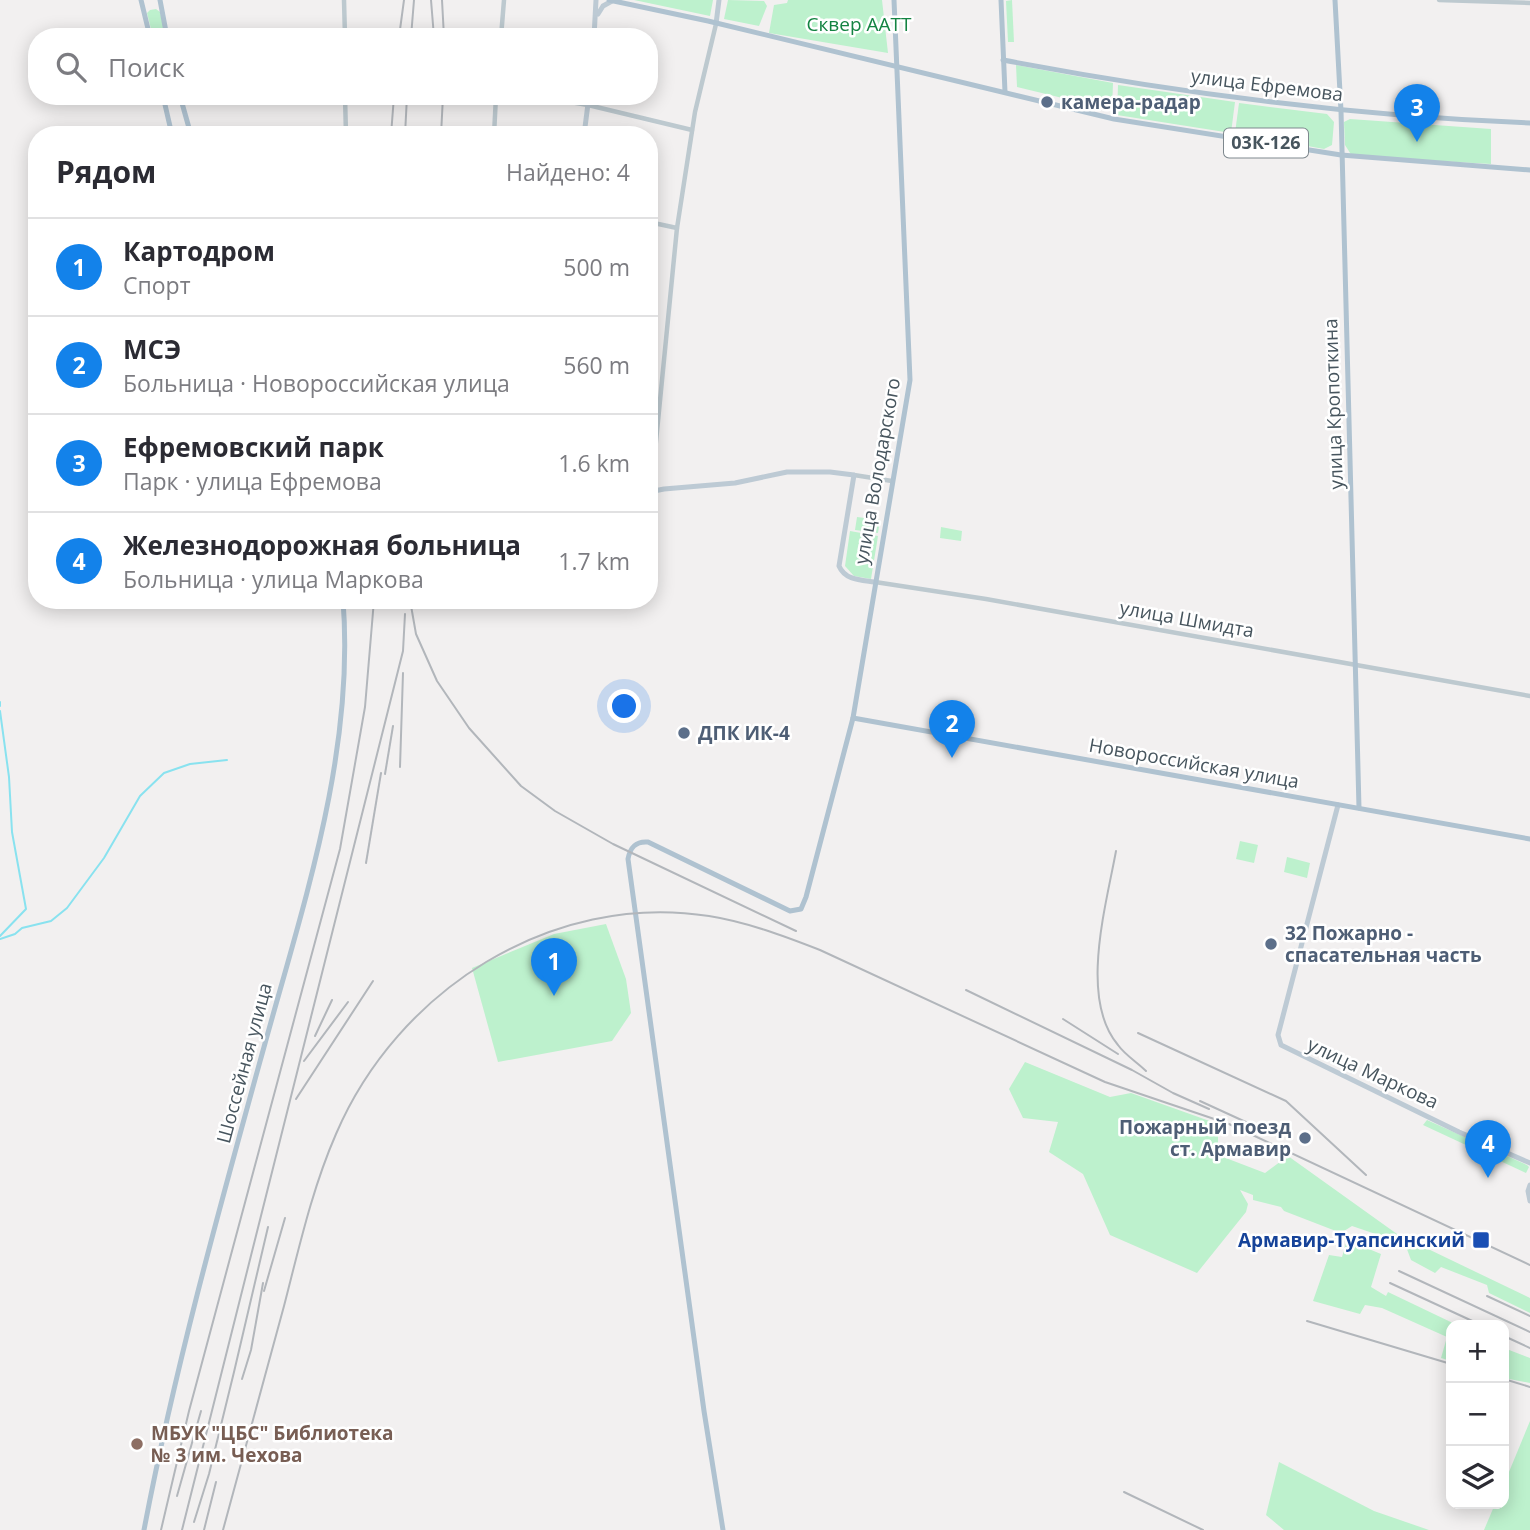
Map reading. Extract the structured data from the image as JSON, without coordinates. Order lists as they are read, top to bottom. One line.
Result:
{"streets":{"main road":["улица Ефремова","03К-126","улица Кропоткина","улица Володарского","улица Шмидта","Новороссийская улица","Шоссейная улица","улица Маркова"]},"crossings":[["улица Ефремова","улица Кропоткина"],["03К-126","улица Кропоткина"],["улица Кропоткина","улица Шмидта"],["улица Кропоткина","Новороссийская улица"],["улица Володарского","улица Шмидта"],["улица Володарского","Новороссийская улица"],["Новороссийская улица","улица Маркова"]],"parks":["Сквер ААТТ"],"places":{"other":["камера-радар","ДПК ИК-4","32 Пожарно - спасательная часть","Пожарный поезд ст. Армавир","МБУК \"ЦБС\" Библиотека № 3 им. Чехова"],"transit":["Армавир-Туапсинский"]},"page":{"search":"Поиск","pins":["3","2","1","4"],"heading":["Рядом","Найдено: 4"],"list":[{"mark":"1","name":"Картодром","note":"Спорт","value":"500 m"},{"mark":"2","name":"МСЭ","note":"Больница · Новороссийская улица","value":"560 m"},{"mark":"3","name":"Ефремовский парк","note":"Парк · улица Ефремова","value":"1.6 km"},{"mark":"4","name":"Железнодорожная больница","note":"Больница · улица Маркова","value":"1.7 km"}],"map_buttons":["+","−"]}}
